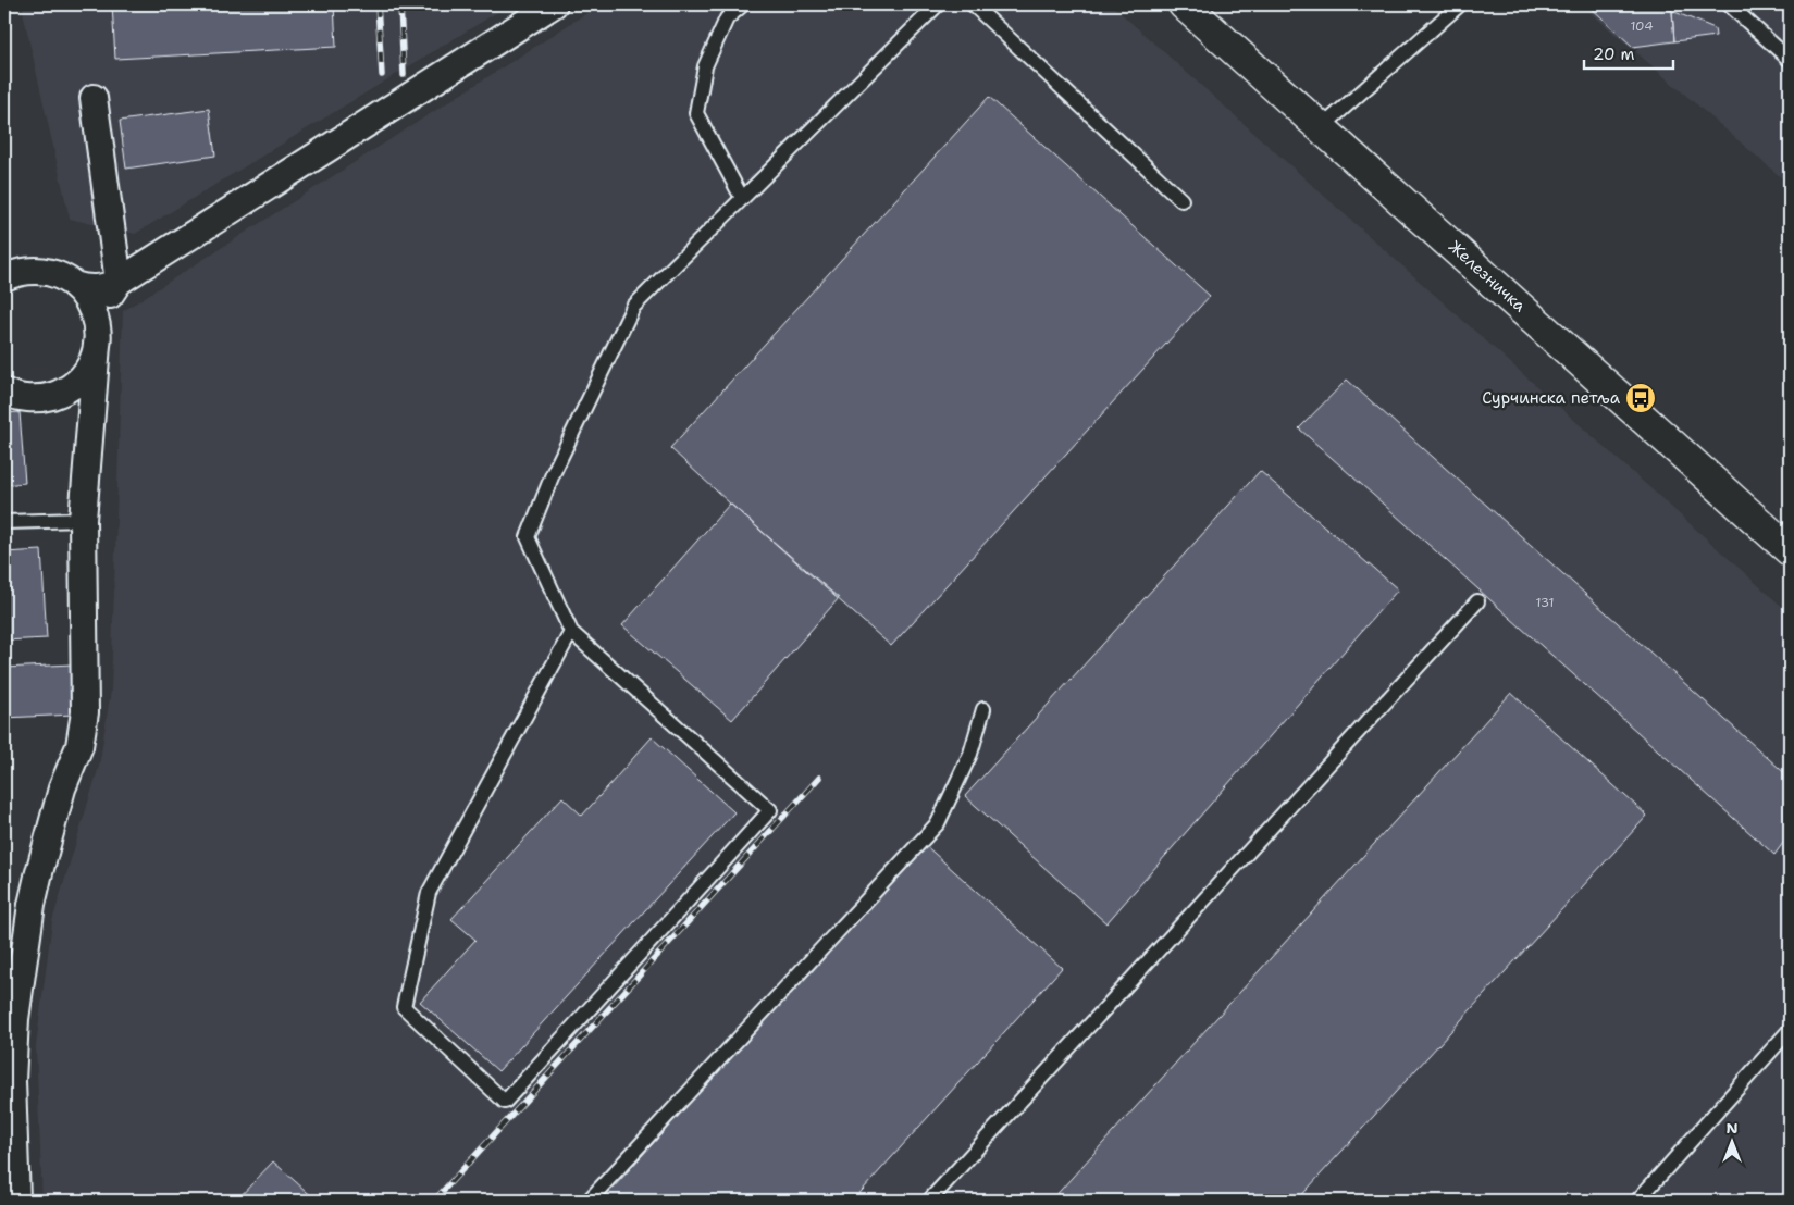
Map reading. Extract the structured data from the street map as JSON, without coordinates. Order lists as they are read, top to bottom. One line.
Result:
{"streets":{"main road":["Железничка"]},"places":{"bus stop":["Сурчинска петља"]},"house_numbers":["104","131"],"scale_bar":"20 m","north":"top"}
